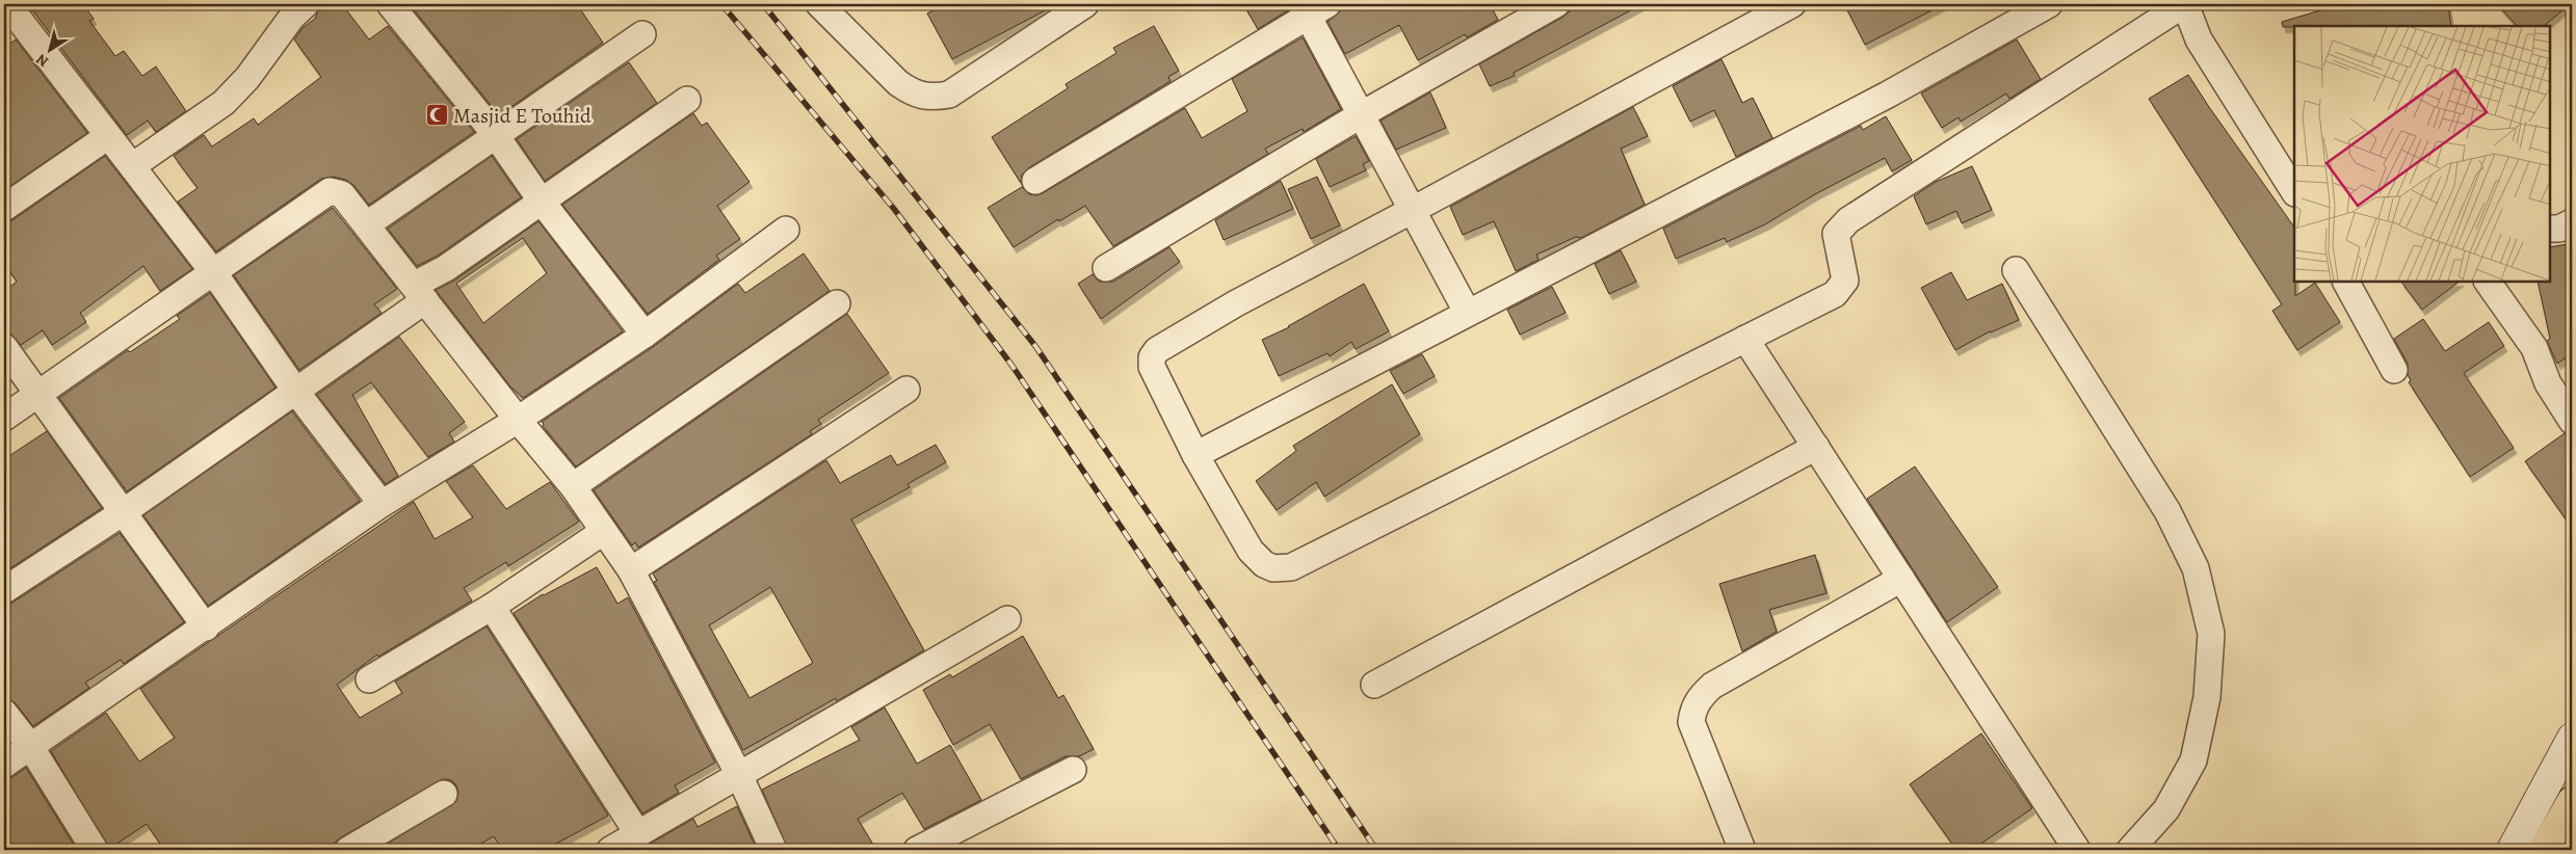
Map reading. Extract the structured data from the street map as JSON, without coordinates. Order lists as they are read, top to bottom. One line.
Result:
{"places":{"mosque":["Masjid E Touhid"]},"north":"bottom left"}
